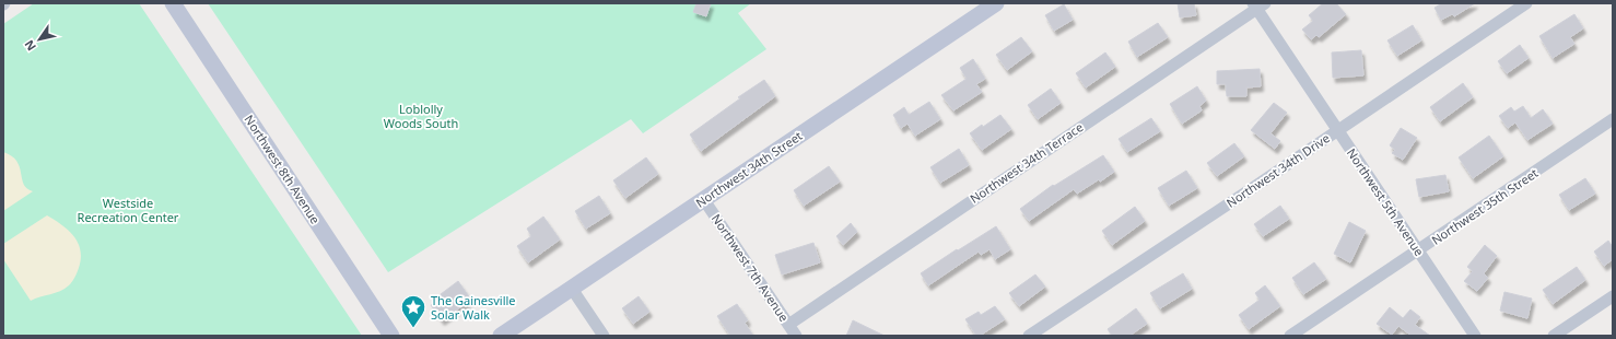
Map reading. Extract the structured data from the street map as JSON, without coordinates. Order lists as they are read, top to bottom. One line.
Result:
{"streets":{"main road":["Northwest 8th Avenue","Northwest 34th Street"],"street":["Northwest 34th Terrace","Northwest 34th Drive","Northwest 5th Avenue","Northwest 35th Street","Northwest 7th Avenue"]},"crossings":[["Northwest 34th Terrace","Northwest 5th Avenue"],["Northwest 34th Terrace","Northwest 7th Avenue"],["Northwest 34th Street","Northwest 7th Avenue"],["Northwest 34th Drive","Northwest 5th Avenue"],["Northwest 5th Avenue","Northwest 35th Street"]],"parks":["Loblolly Woods South","Westside Recreation Center"],"places":{"place":["The Gainesville Solar Walk"]},"north":"bottom left"}
